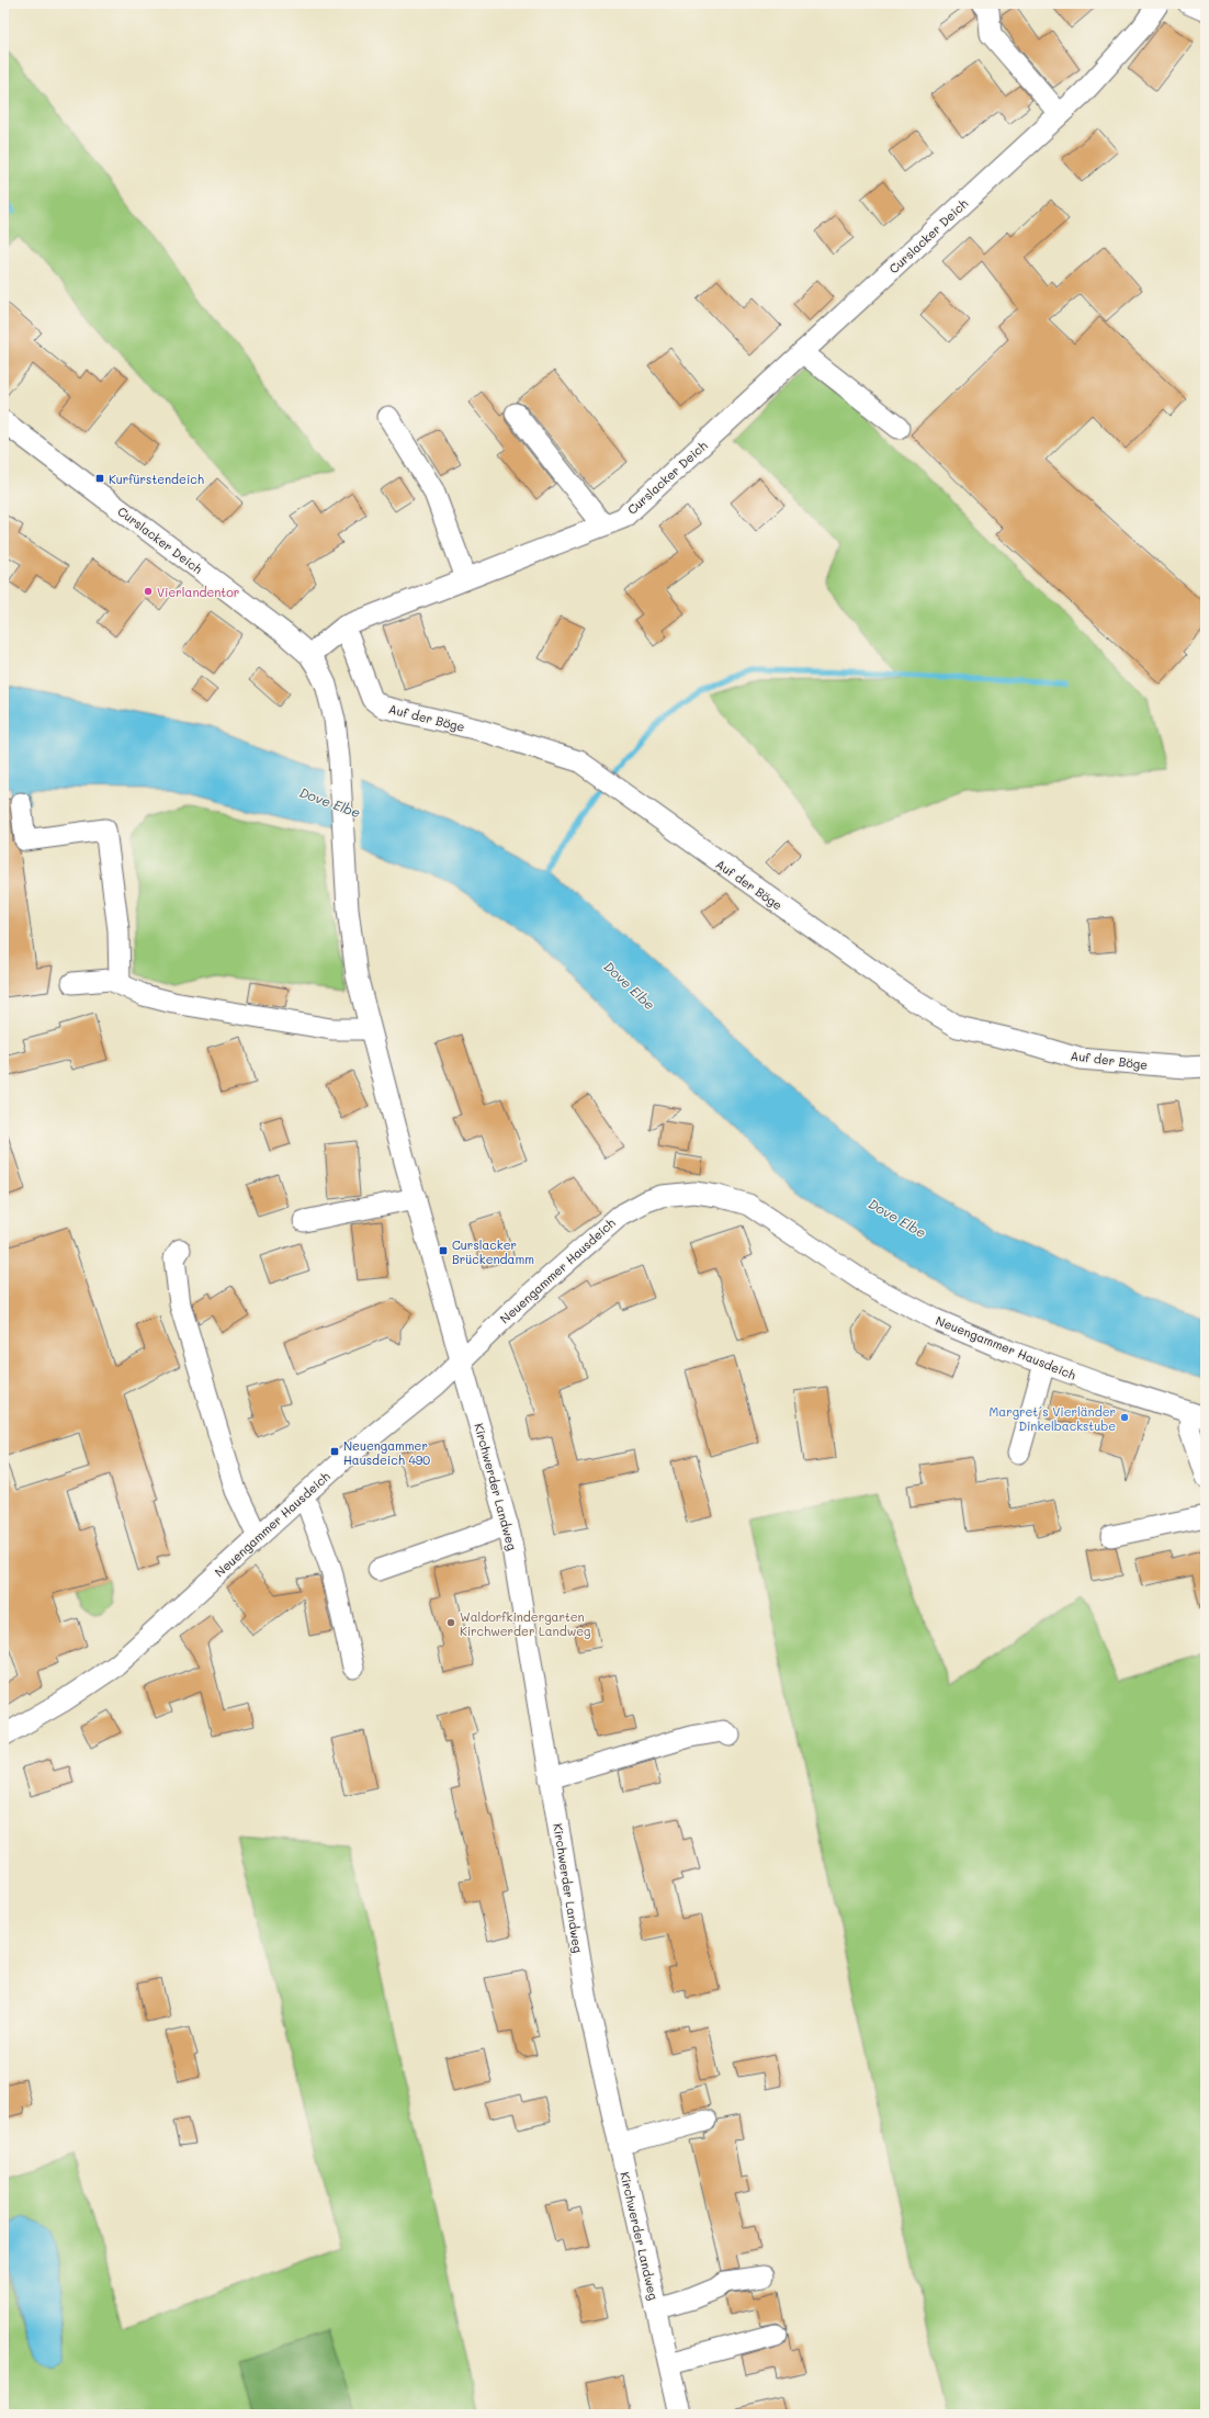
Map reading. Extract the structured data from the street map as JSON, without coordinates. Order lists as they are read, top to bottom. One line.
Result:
{"streets":{"street":["Curslacker Deich","Auf der Böge","Neuengammer Hausdeich","Kirchwerder Landweg"]},"crossings":[["Curslacker Deich","Auf der Böge"],["Neuengammer Hausdeich","Kirchwerder Landweg"]],"water":["Dove Elbe"],"places":{"transit":["Kurfürstendeich","Curslacker Brückendamm","Neuengammer Hausdeich 490"],"other":["Vierlandentor","Margret´s Vierländer Dinkelbackstube","Waldorfkindergarten Kirchwerder Landweg"]}}
